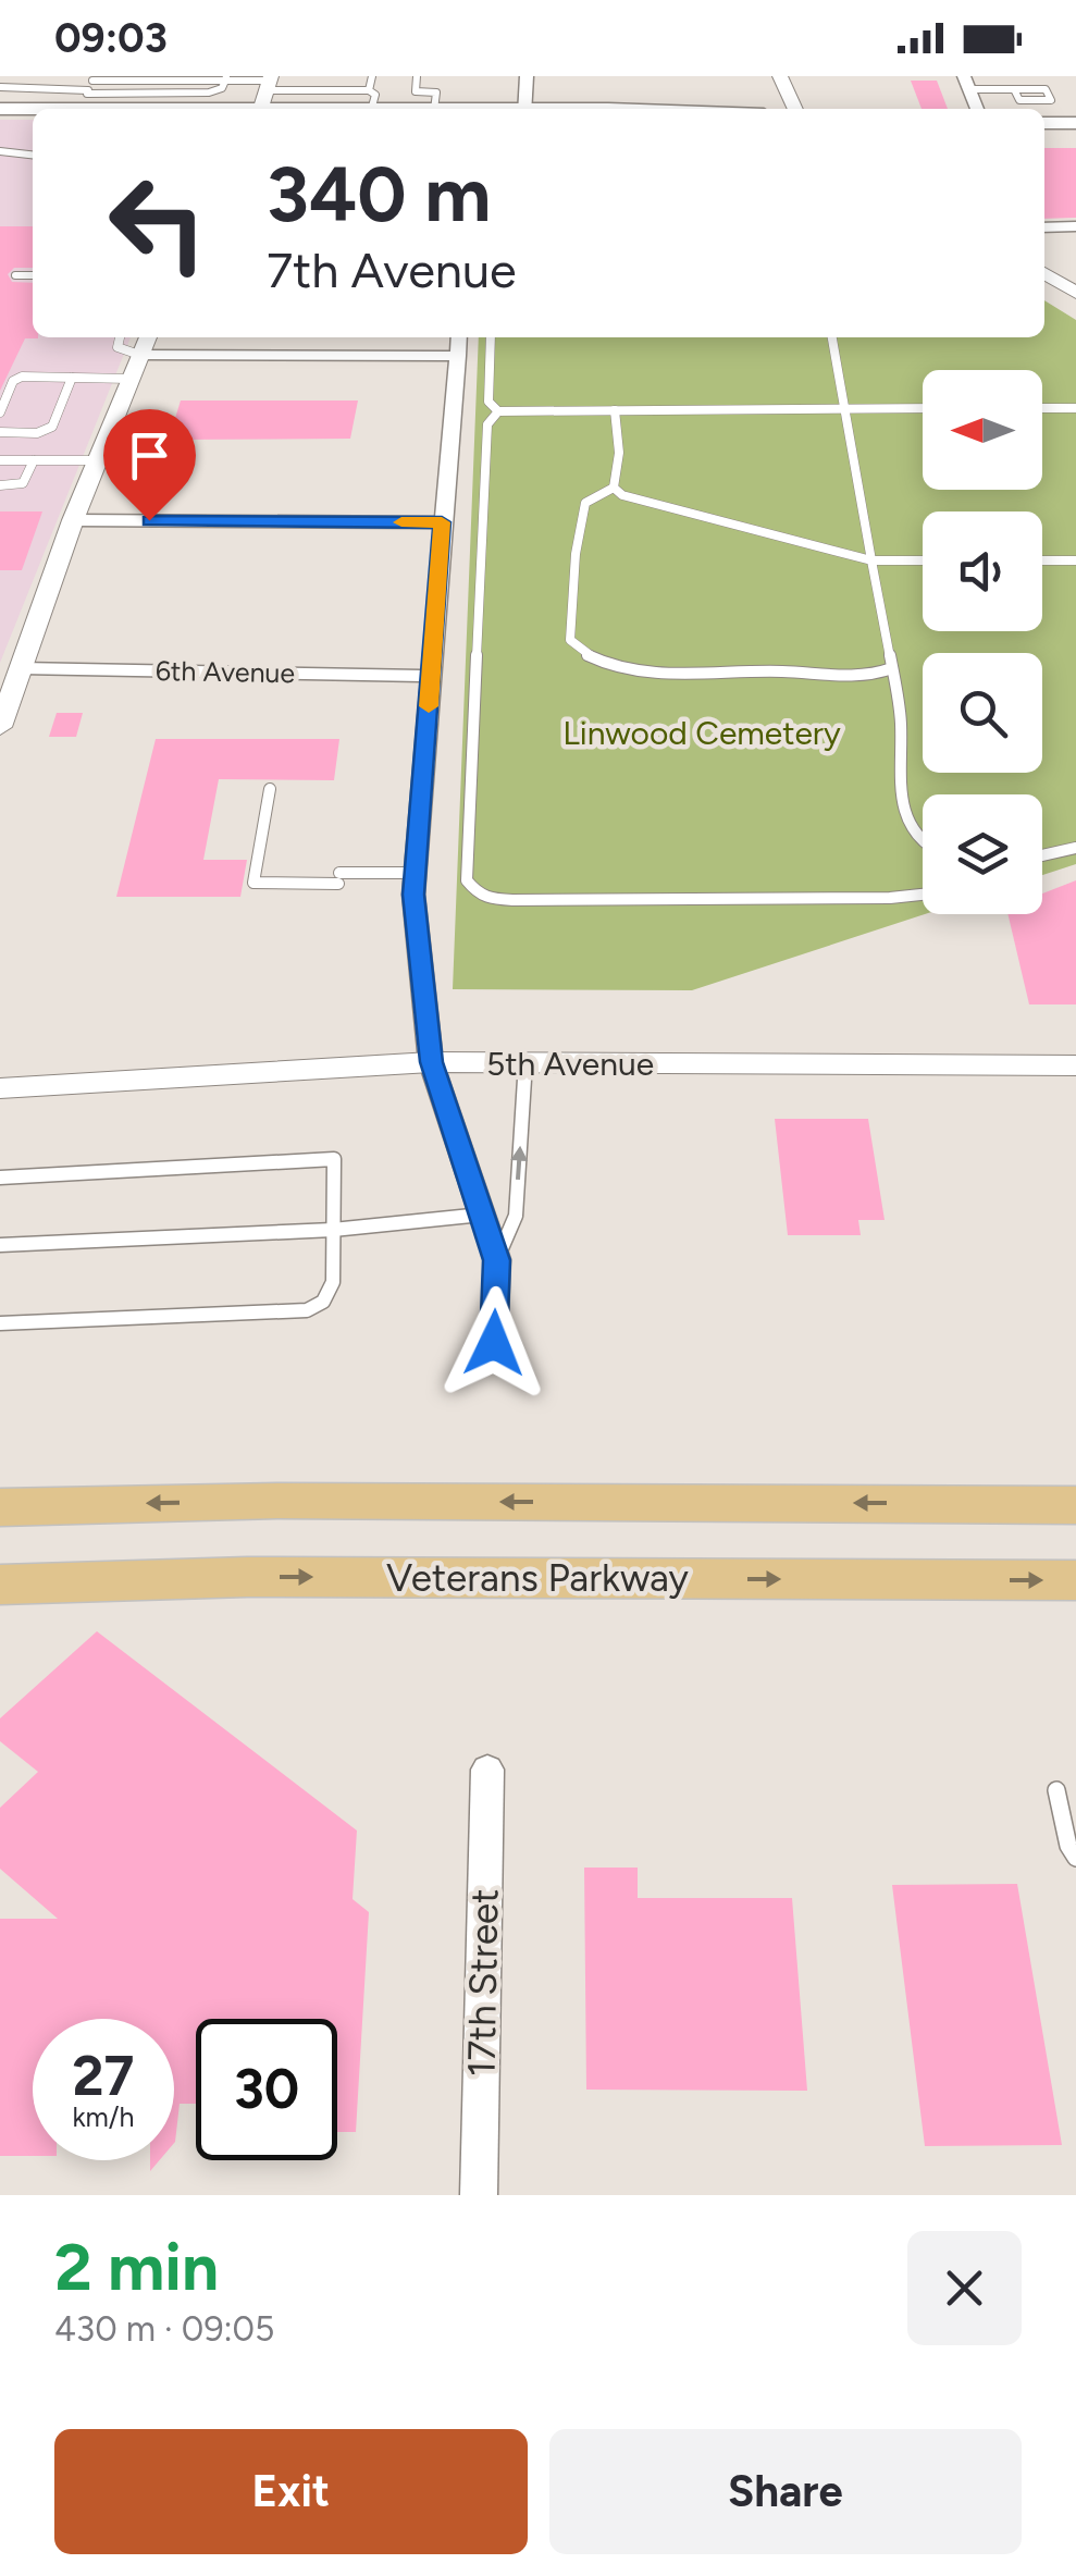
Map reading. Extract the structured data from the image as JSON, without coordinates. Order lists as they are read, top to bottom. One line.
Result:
{"streets":{"main road":["Veterans Parkway"],"street":["6th Avenue","5th Avenue","17th Street"]},"parks":["Linwood Cemetery"],"north":"left","page":{"status":"09:03","turn":["340 m","7th Avenue"],"speed":"27 km/h","limit":"30","heading":["2 min","430 m · 09:05"],"buttons":["Exit","Share"]}}
